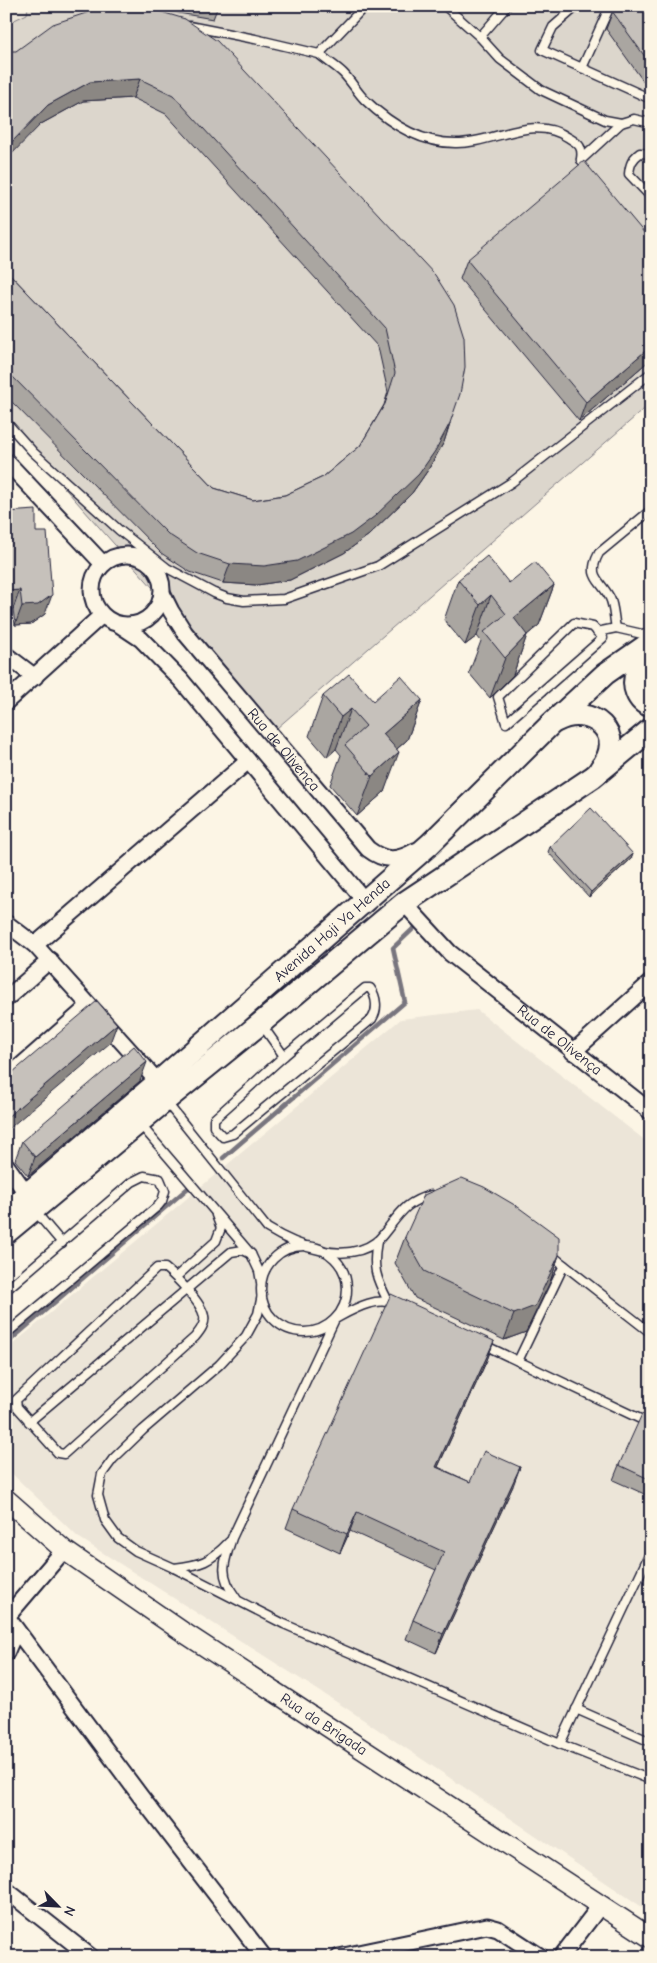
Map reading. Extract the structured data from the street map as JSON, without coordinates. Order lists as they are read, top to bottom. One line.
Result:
{"streets":{"main road":["Avenida Hoji Ya Henda"],"street":["Rua de Olivença","Rua da Brigada"]},"crossings":[["Rua de Olivença","Avenida Hoji Ya Henda"]],"north":"bottom right"}
